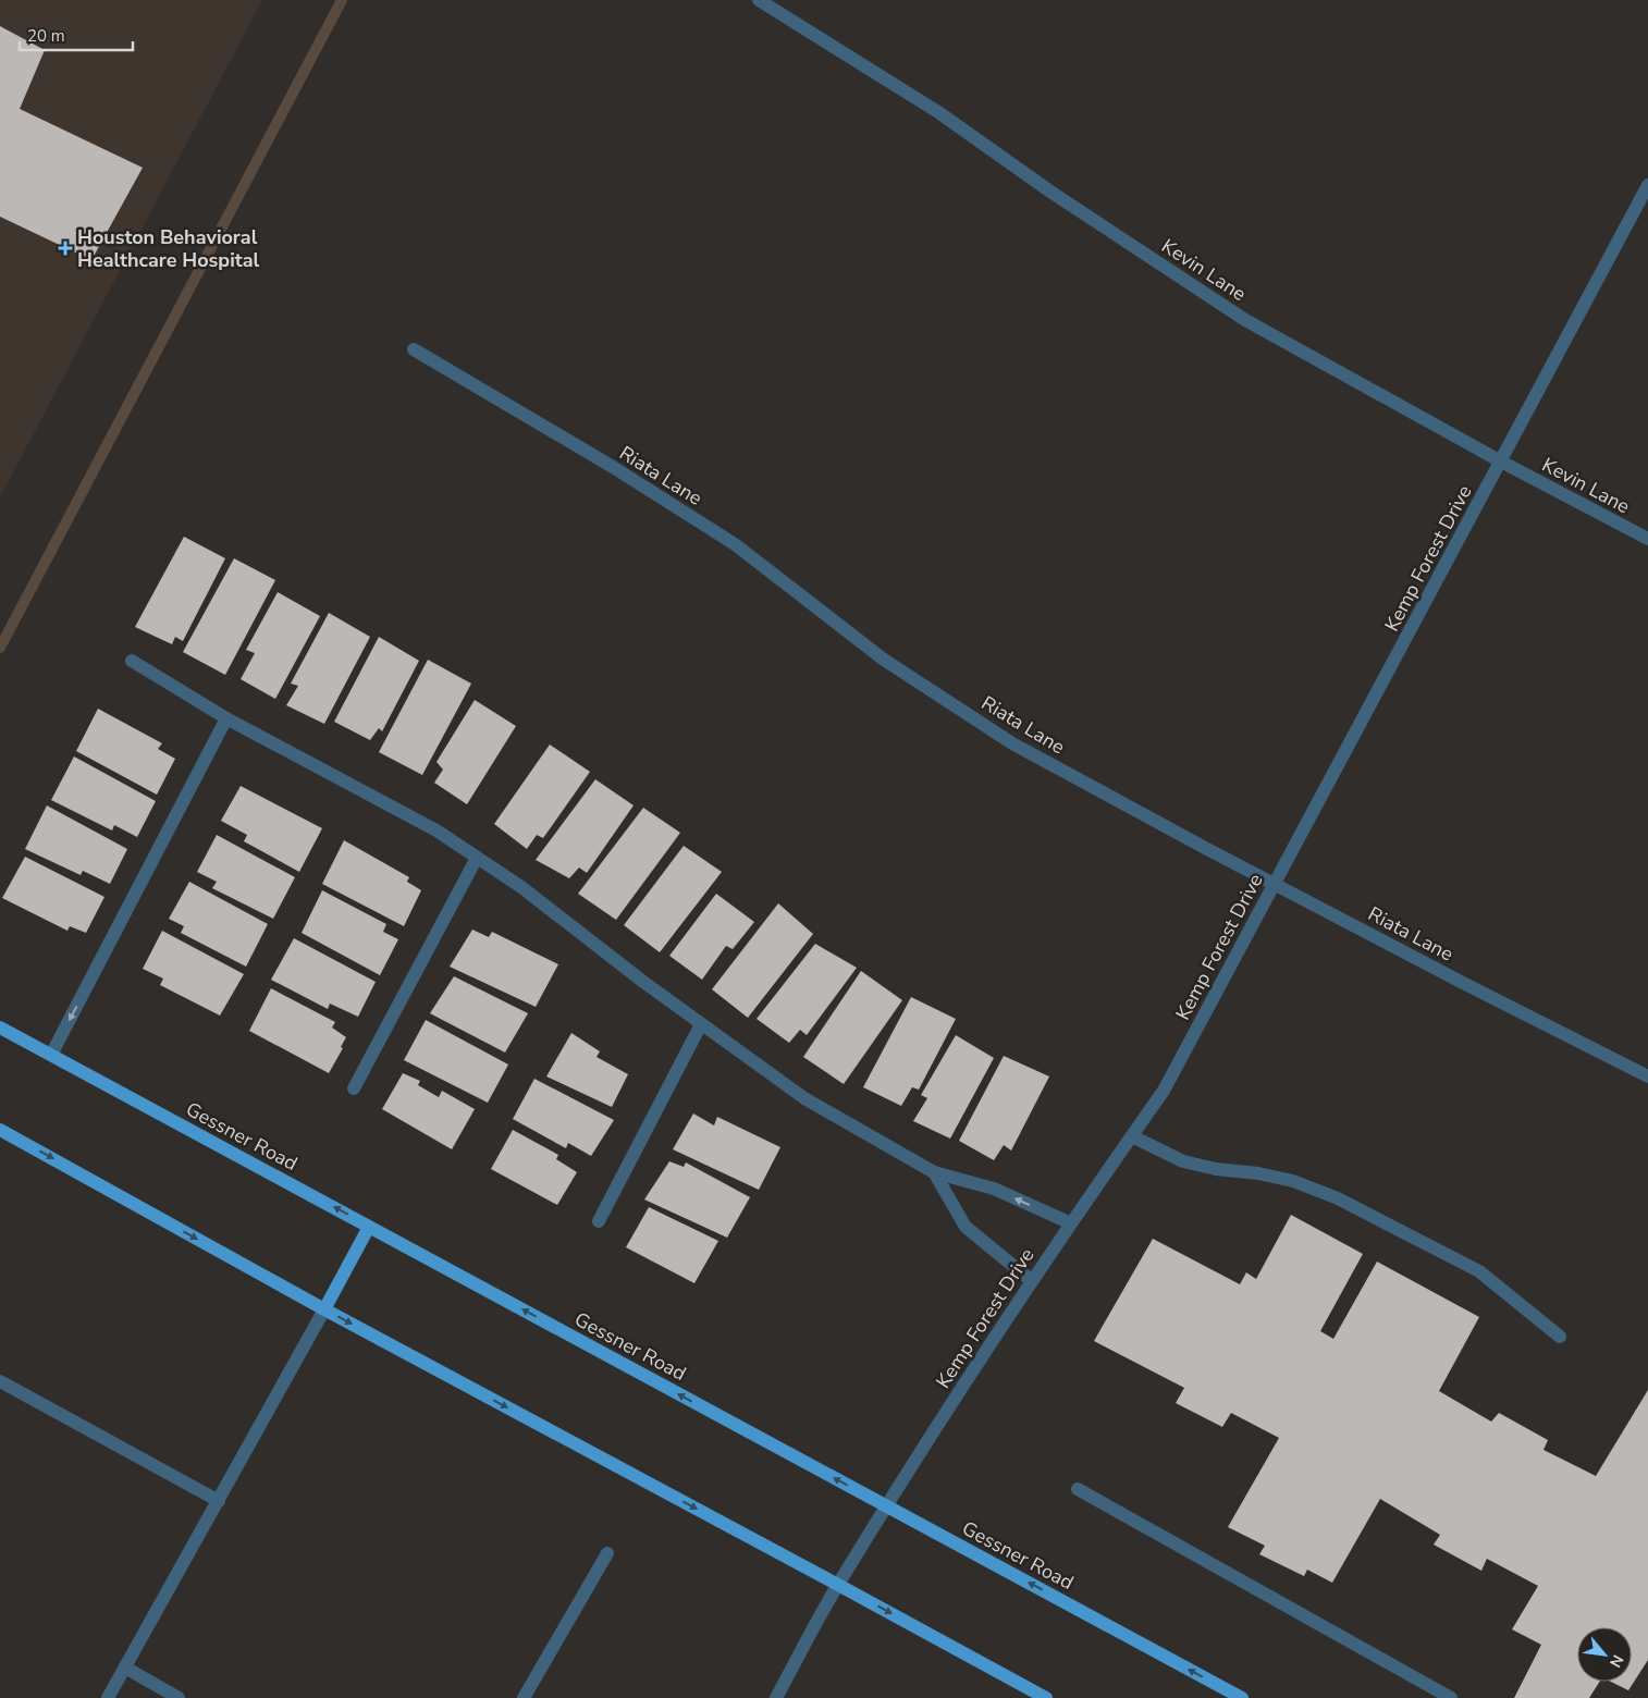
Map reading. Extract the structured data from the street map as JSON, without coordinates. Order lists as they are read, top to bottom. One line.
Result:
{"streets":{"main road":["Gessner Road"],"street":["Kevin Lane","Riata Lane","Kemp Forest Drive"]},"crossings":[["Kevin Lane","Kemp Forest Drive"],["Riata Lane","Kemp Forest Drive"],["Kemp Forest Drive","Gessner Road"]],"places":{"health":["Houston Behavioral Healthcare Hospital"]},"scale_bar":"20 m","north":"bottom right"}
